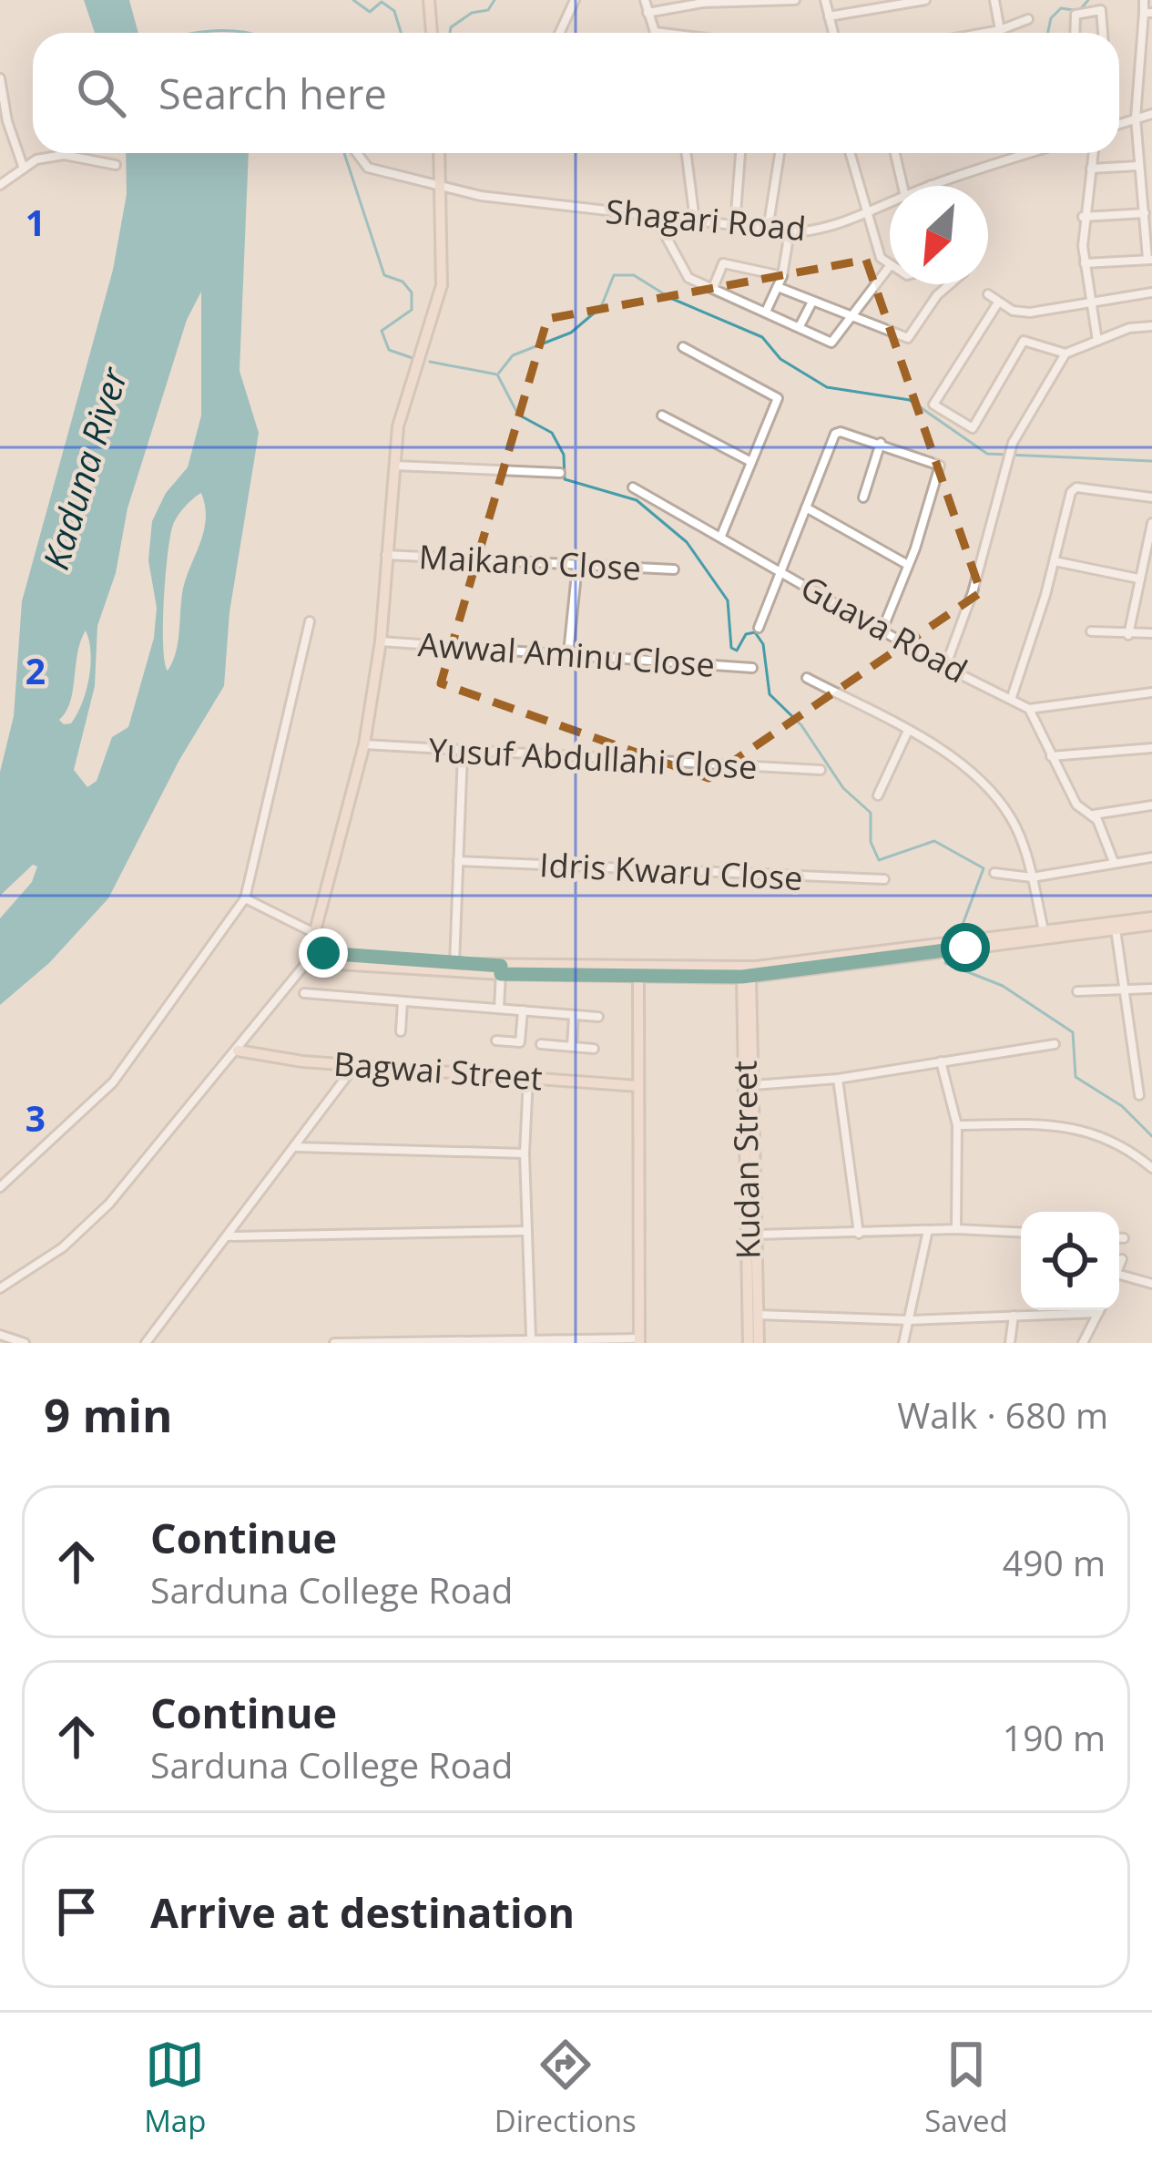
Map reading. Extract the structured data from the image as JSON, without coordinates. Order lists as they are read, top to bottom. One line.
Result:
{"streets":{"street":["Shagari Road","Maikano Close","Guava Road","Awwal Aminu Close","Yusuf Abdullahi Close","Idris Kwaru Close","Bagwai Street","Kudan Street"]},"water":["Kaduna River"],"north":"bottom left","page":{"search":"Search here","heading":["9 min","Walk · 680 m"],"list":[["Continue","Sarduna College Road","490 m"],["Continue","Sarduna College Road","190 m"],"Arrive at destination"],"nav":["Map","Directions","Saved"]},"grid":{"rows":["1","2","3"]}}
